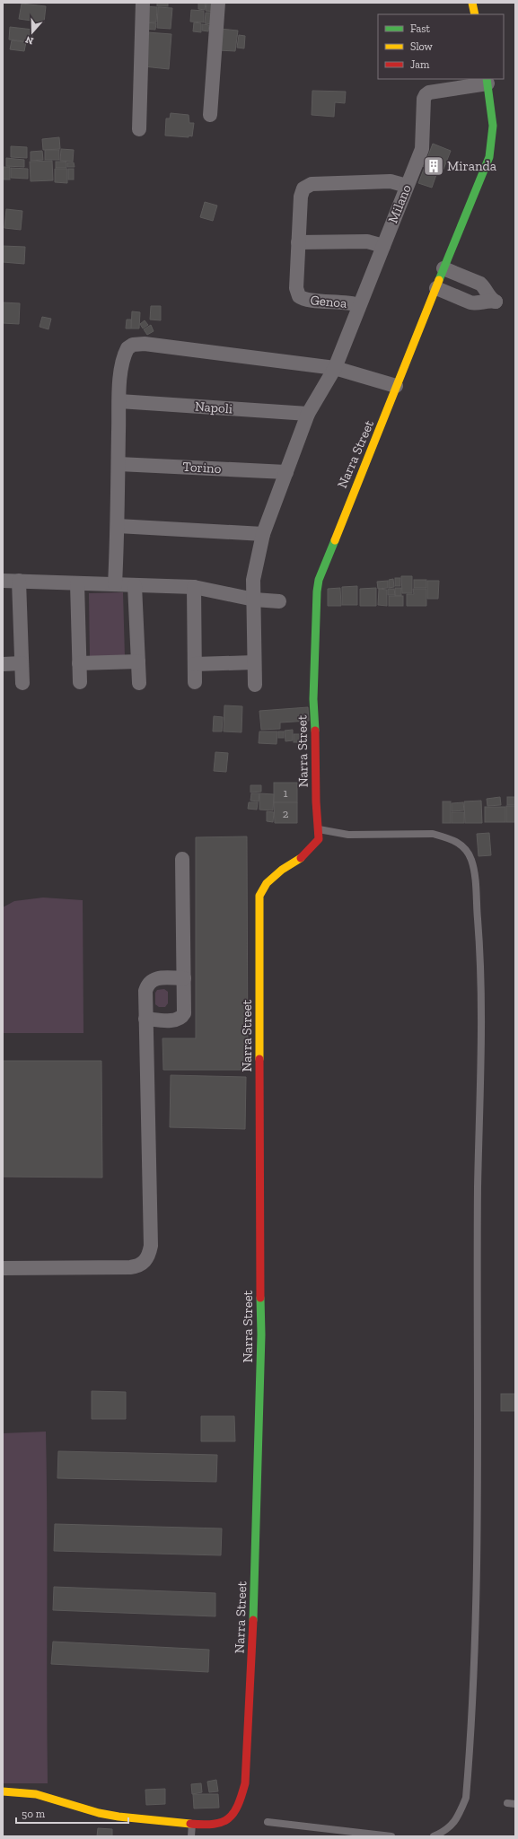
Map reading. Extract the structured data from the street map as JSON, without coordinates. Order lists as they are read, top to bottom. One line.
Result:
{"streets":{"street":["Milano","Genoa","Napoli","Narra Street","Torino"]},"crossings":[["Milano","Genoa"],["Milano","Napoli"],["Milano","Narra Street"],["Milano","Torino"]],"places":{"building":["Miranda"]},"house_numbers":["1","2"],"legend":["Fast","Slow","Jam"],"scale_bar":"50 m","north":"bottom"}
